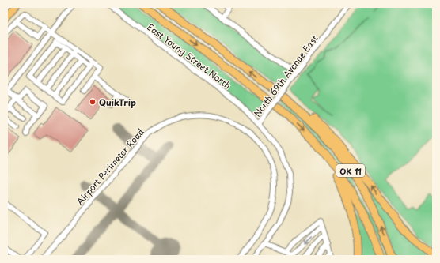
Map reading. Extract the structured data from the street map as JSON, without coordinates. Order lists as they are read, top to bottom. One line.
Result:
{"streets":{"highway":["OK 11"],"street":["East Young Street North","North 69th Avenue East","Airport Perimeter Road"]},"crossings":[["East Young Street North","North 69th Avenue East"]],"places":["QuikTrip"]}
